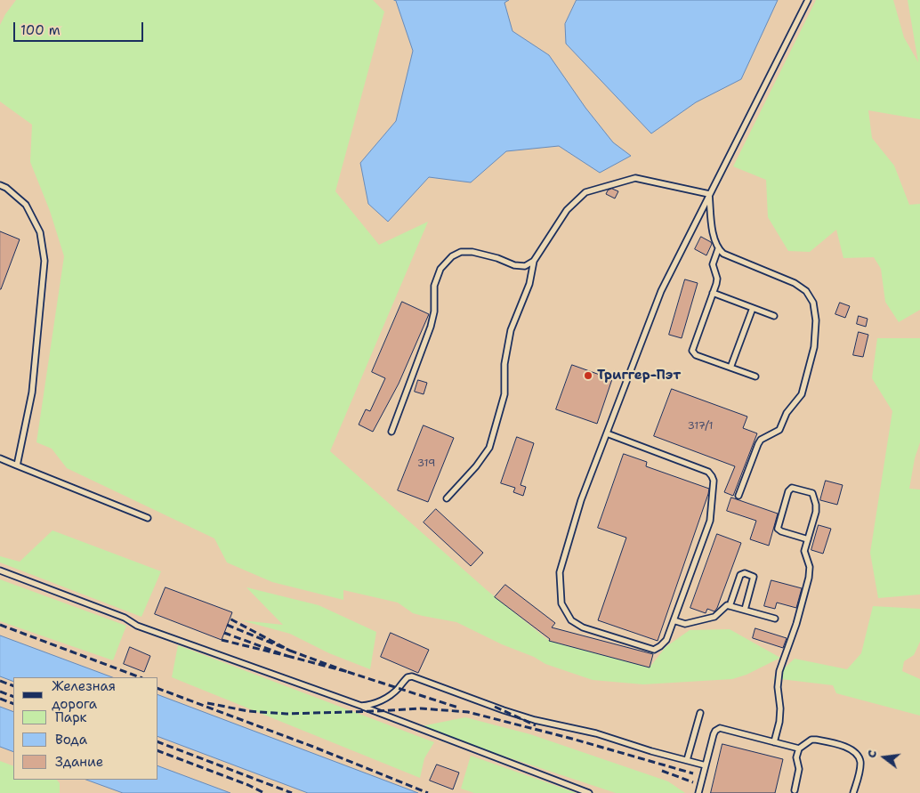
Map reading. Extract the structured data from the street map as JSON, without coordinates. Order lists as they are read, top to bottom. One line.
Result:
{"places":["Триггер-Пэт"],"house_numbers":["317/1","319"],"legend":["Железная дорога","Парк","Вода","Здание"],"scale_bar":"100 m","north":"left"}
